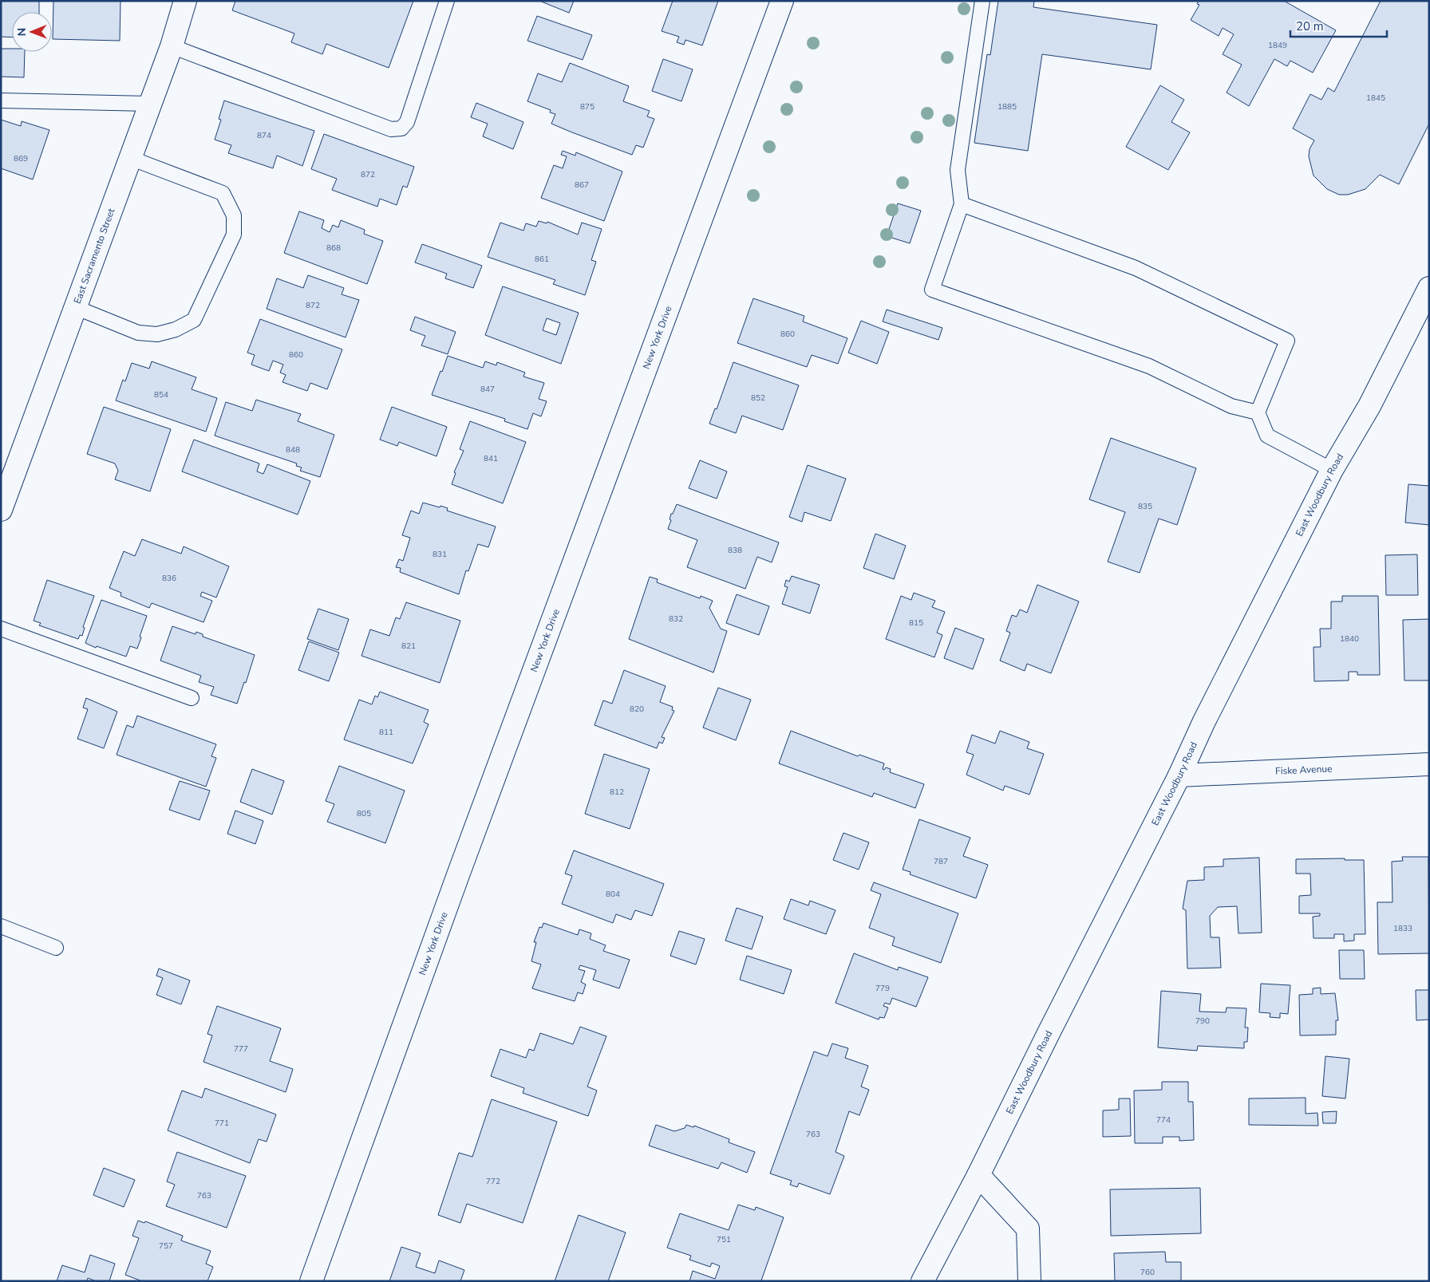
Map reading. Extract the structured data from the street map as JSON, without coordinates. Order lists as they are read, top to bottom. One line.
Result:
{"streets":{"street":["East Sacramento Street","New York Drive","East Woodbury Road","Fiske Avenue"]},"crossings":[["East Woodbury Road","Fiske Avenue"]],"house_numbers":["1849","1845","875","1885","874","869","872","867","868","861","872","860","860","847","854","852","848","841","835","838","831","836","832","815","1840","821","820","811","812","805","787","804","1833","779","790","777","774","771","763","772","763","751","757","760"],"scale_bar":"20 m","north":"left"}
